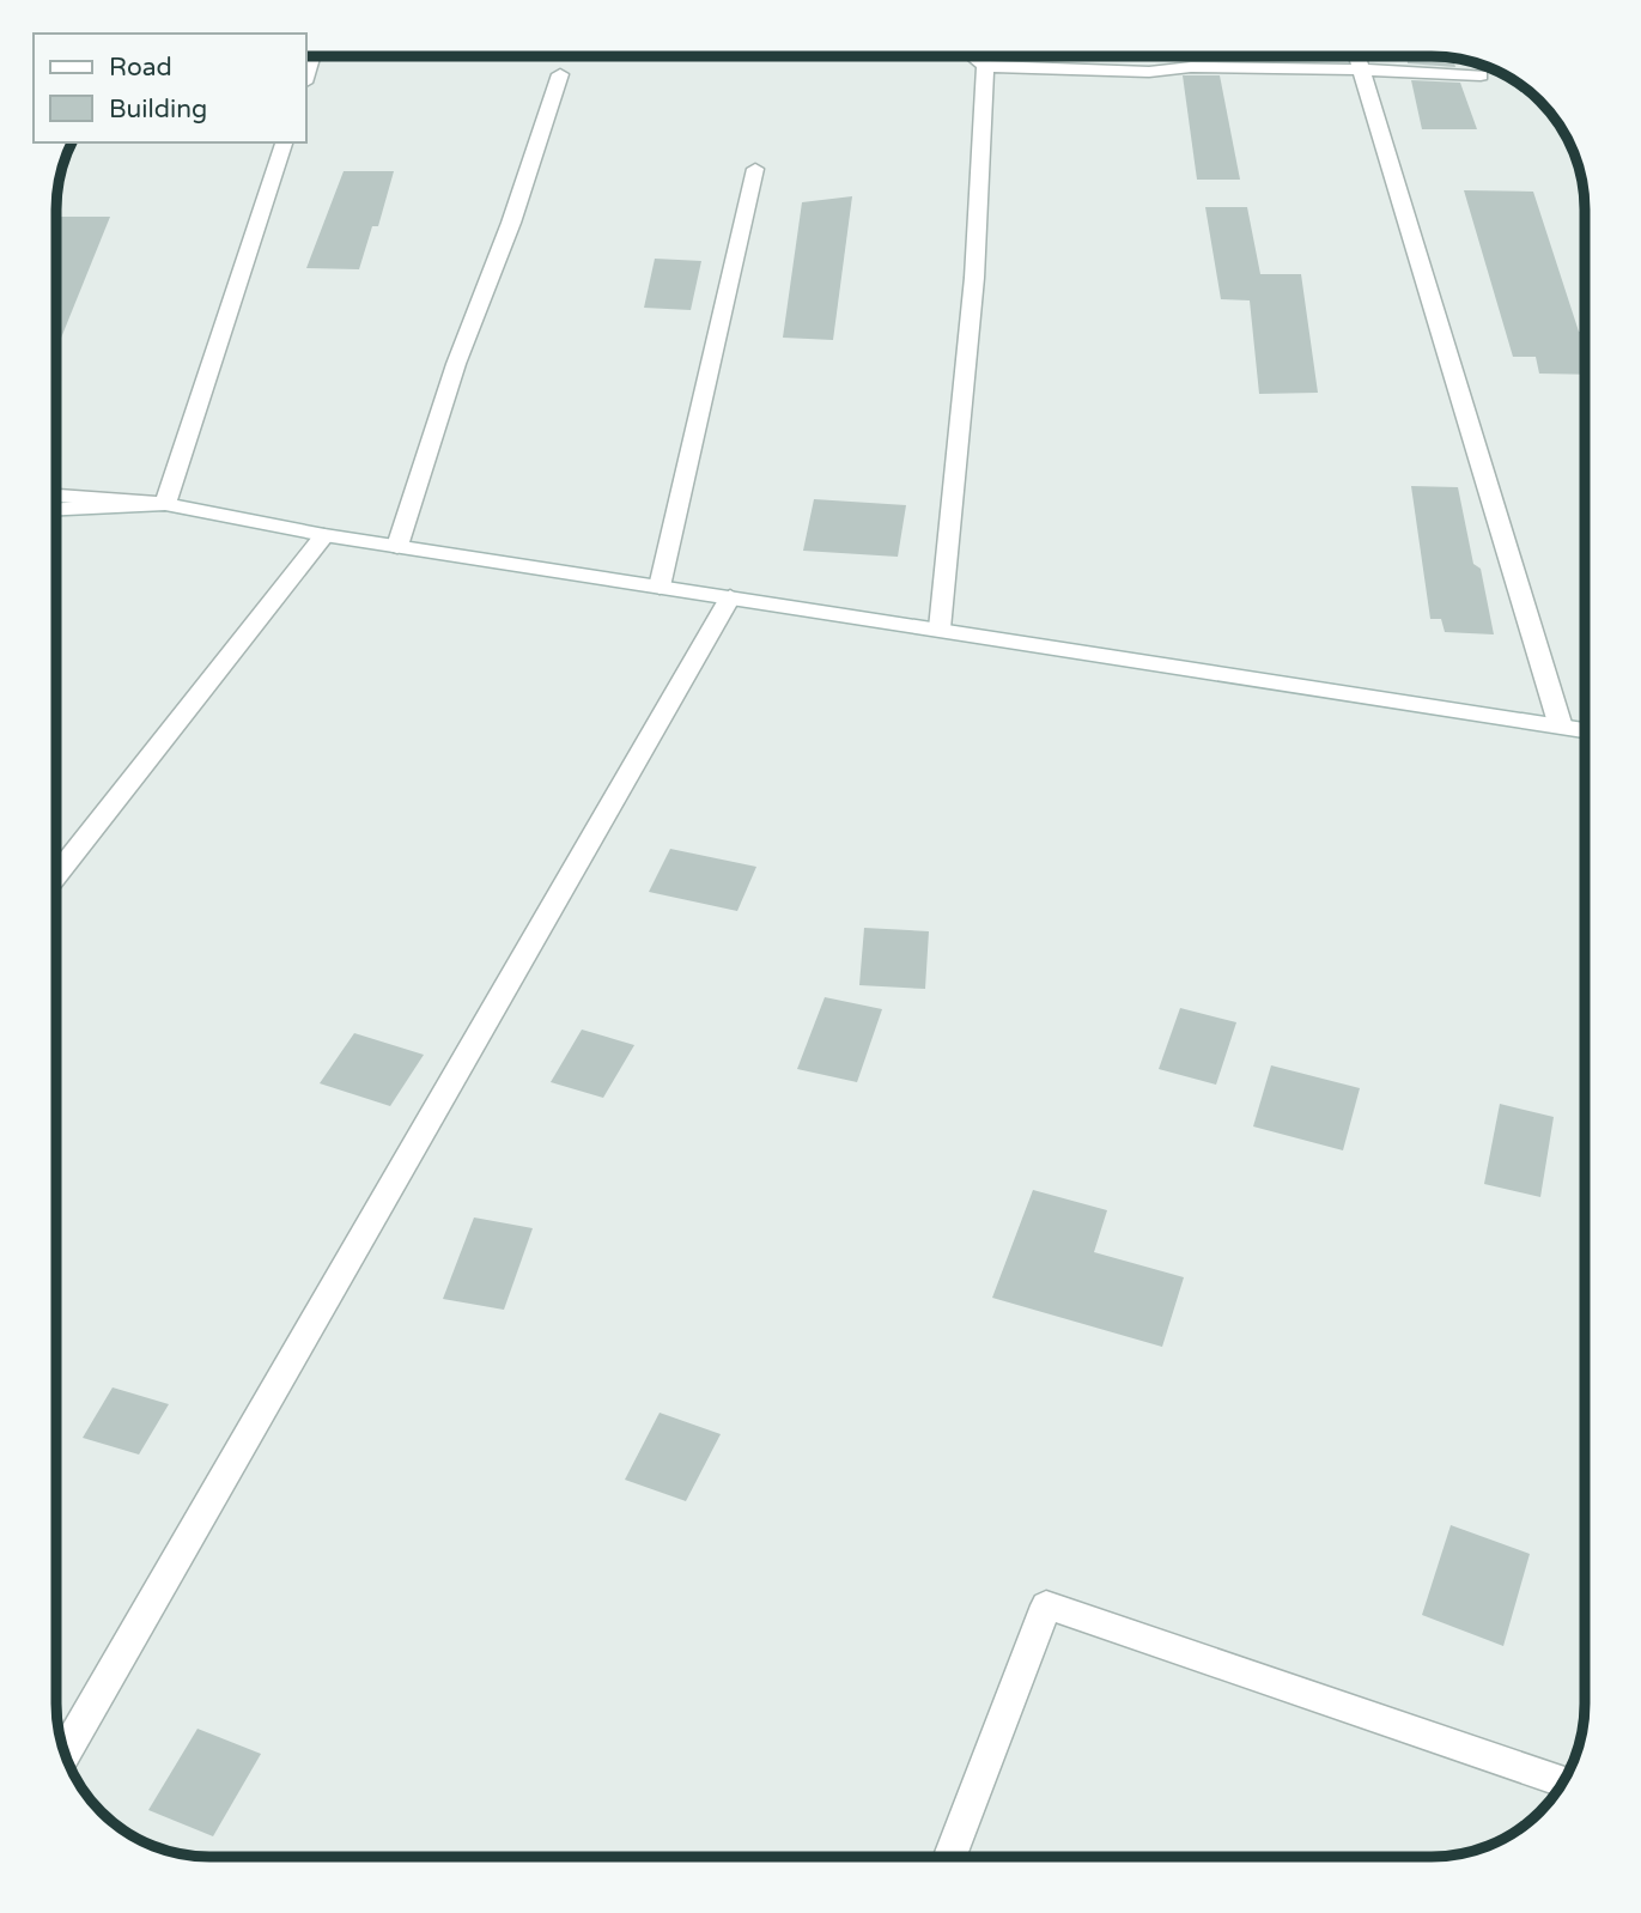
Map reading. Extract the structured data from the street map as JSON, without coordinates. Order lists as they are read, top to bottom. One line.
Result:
{"legend":["Road","Building"]}
